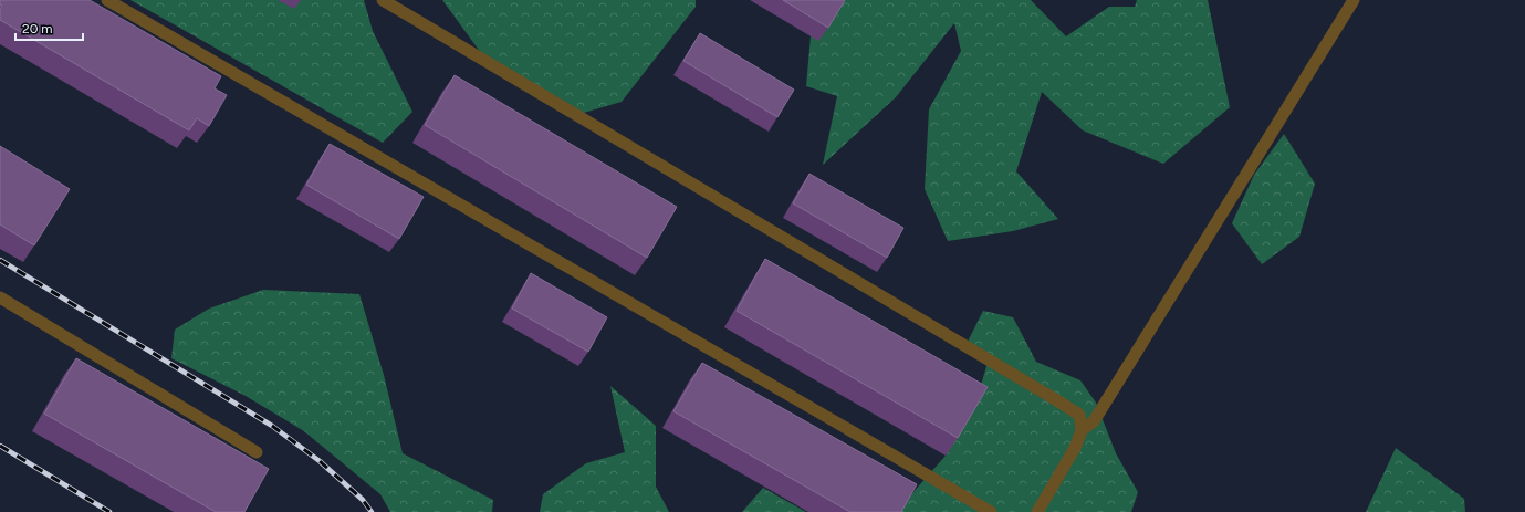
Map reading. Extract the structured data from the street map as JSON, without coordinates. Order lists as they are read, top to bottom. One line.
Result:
{"scale_bar":"20 m"}
